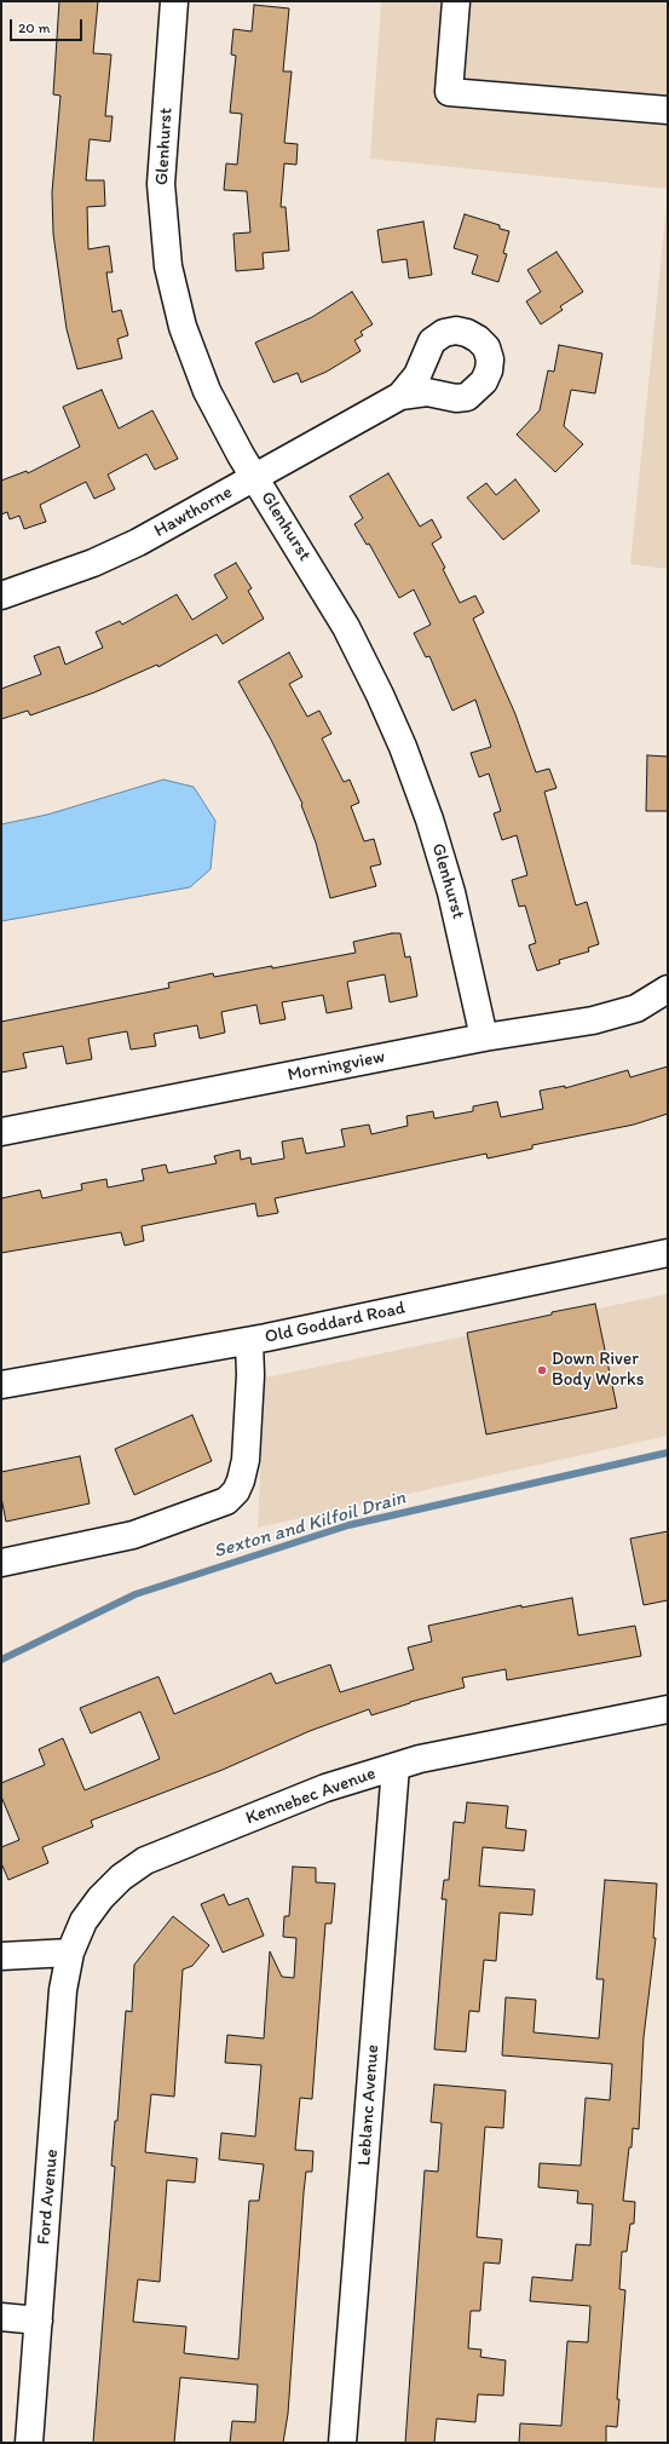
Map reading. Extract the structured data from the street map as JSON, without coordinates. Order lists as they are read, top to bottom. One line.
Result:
{"streets":{"street":["Glenhurst","Hawthorne","Morningview","Old Goddard Road","Kennebec Avenue","Leblanc Avenue","Ford Avenue"]},"crossings":[["Glenhurst","Hawthorne"],["Glenhurst","Morningview"],["Kennebec Avenue","Leblanc Avenue"],["Kennebec Avenue","Ford Avenue"]],"water":["Sexton and Kilfoil Drain"],"places":["Down River Body Works"],"scale_bar":"20 m"}
